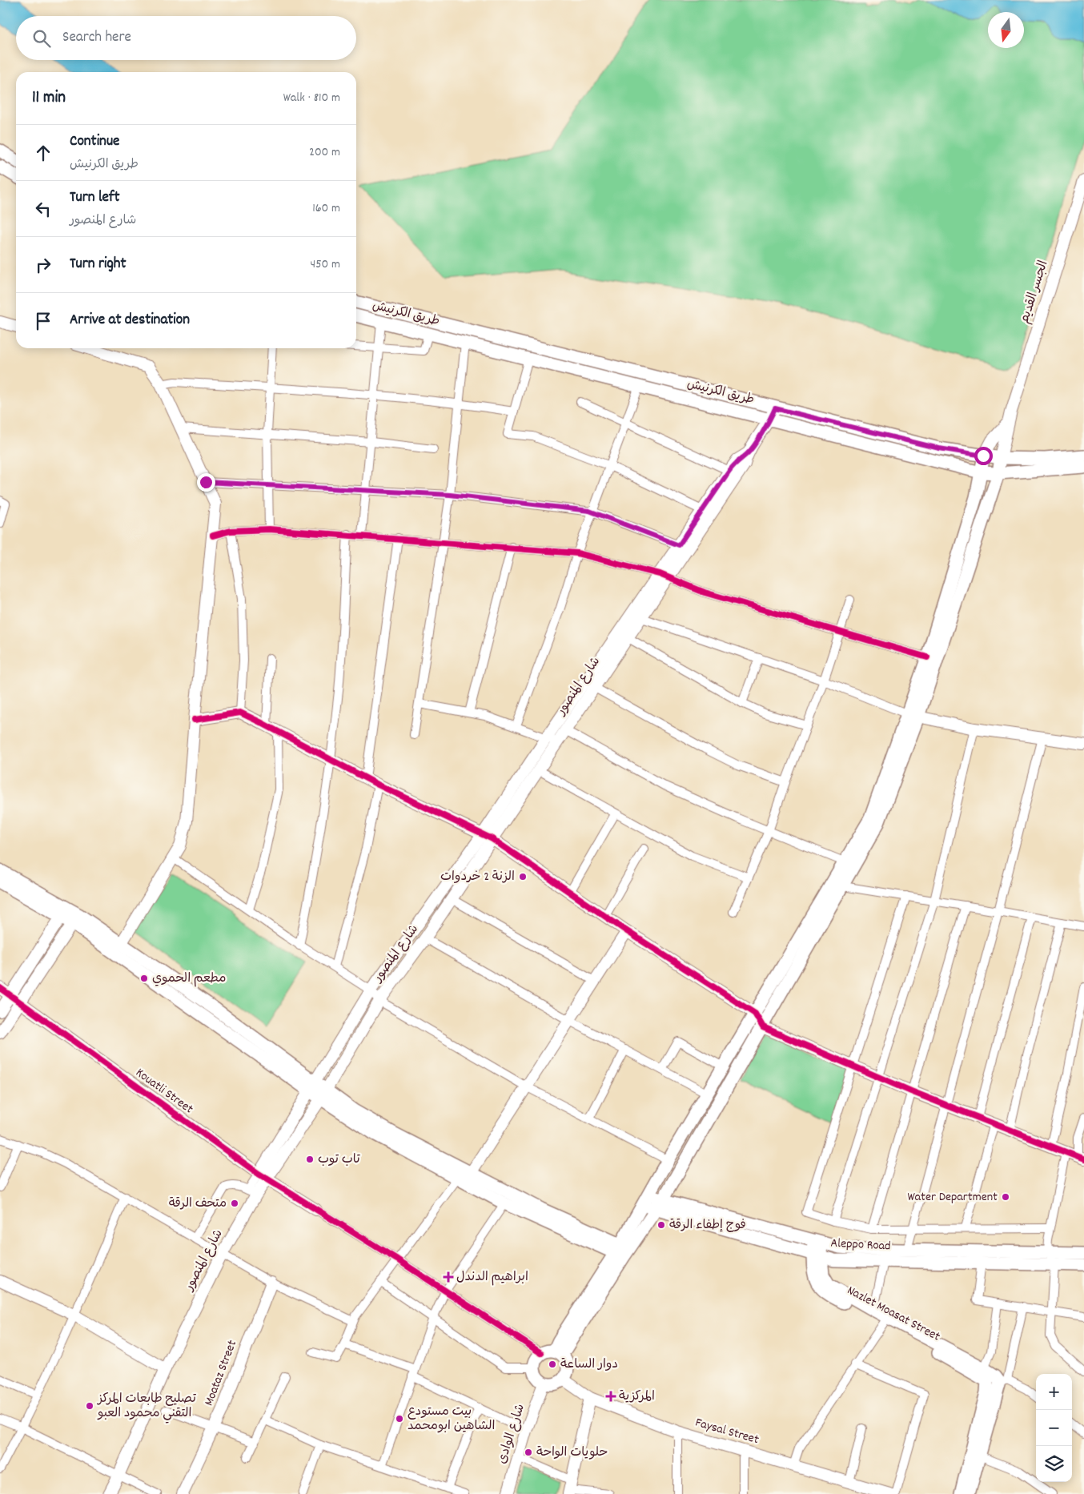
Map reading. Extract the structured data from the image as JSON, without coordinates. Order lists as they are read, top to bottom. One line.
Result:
{"streets":{"main road":["طريق الكرنيش","Aleppo Road","Nazlet Moasat Street"],"street":["الجسر القديم","شارع المنصور","Kouatli Street","Moataz Street","Faysal Street","شارع الوادى"]},"crossings":[["الجسر القديم","طريق الكرنيش"],["طريق الكرنيش","شارع المنصور"],["شارع المنصور","Kouatli Street"],["Aleppo Road","Nazlet Moasat Street"],["Faysal Street","شارع الوادى"]],"places":{"other":["الزنة 2 خردوات","مطعم الحموي","تاب توب","Water Department","متحف الرقة","فوج إطفاء الرقة","دوار الساعة","تصليح طابعات المركز التقني محمود العبو","بيت مستودع الشاهين ابومحمد","حلويات الواحة"],"health":["ابراهيم الدندل","المركزية"]},"north":"bottom","page":{"search":"Search here","heading":["11 min","Walk · 810 m"],"list":[["Continue","طريق الكرنيش","200 m"],["Turn left","شارع المنصور","160 m"],["Turn right","450 m"],"Arrive at destination"],"map_buttons":["+","−"]}}
